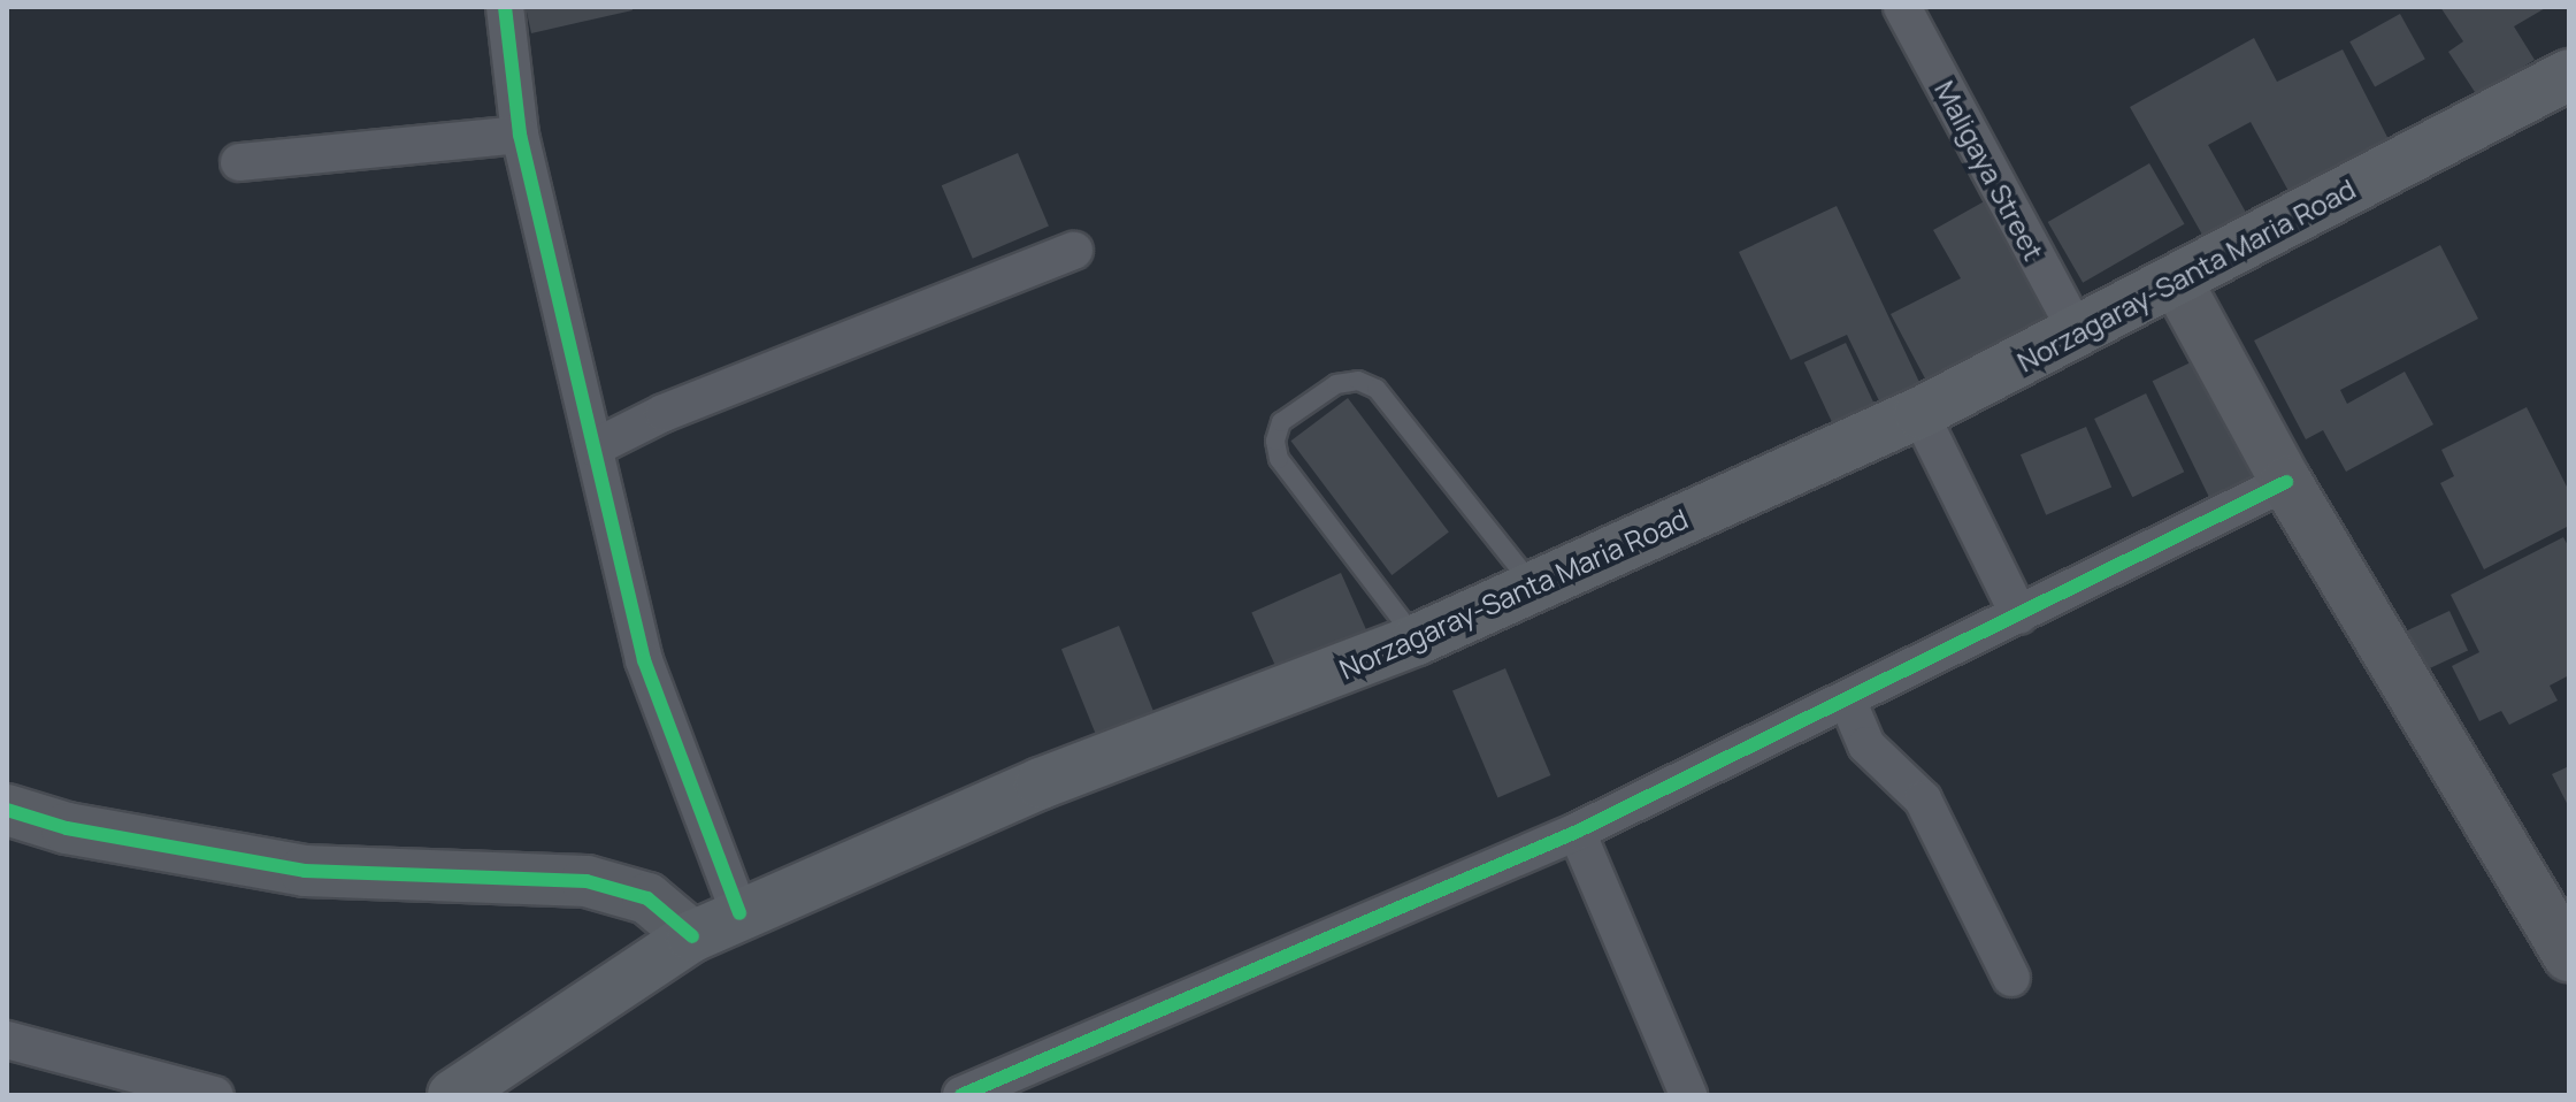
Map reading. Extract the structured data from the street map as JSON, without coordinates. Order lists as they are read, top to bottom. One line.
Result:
{"streets":{"main road":["Norzagaray-Santa Maria Road"],"street":["Maligaya Street"]},"crossings":[["Maligaya Street","Norzagaray-Santa Maria Road"]]}
